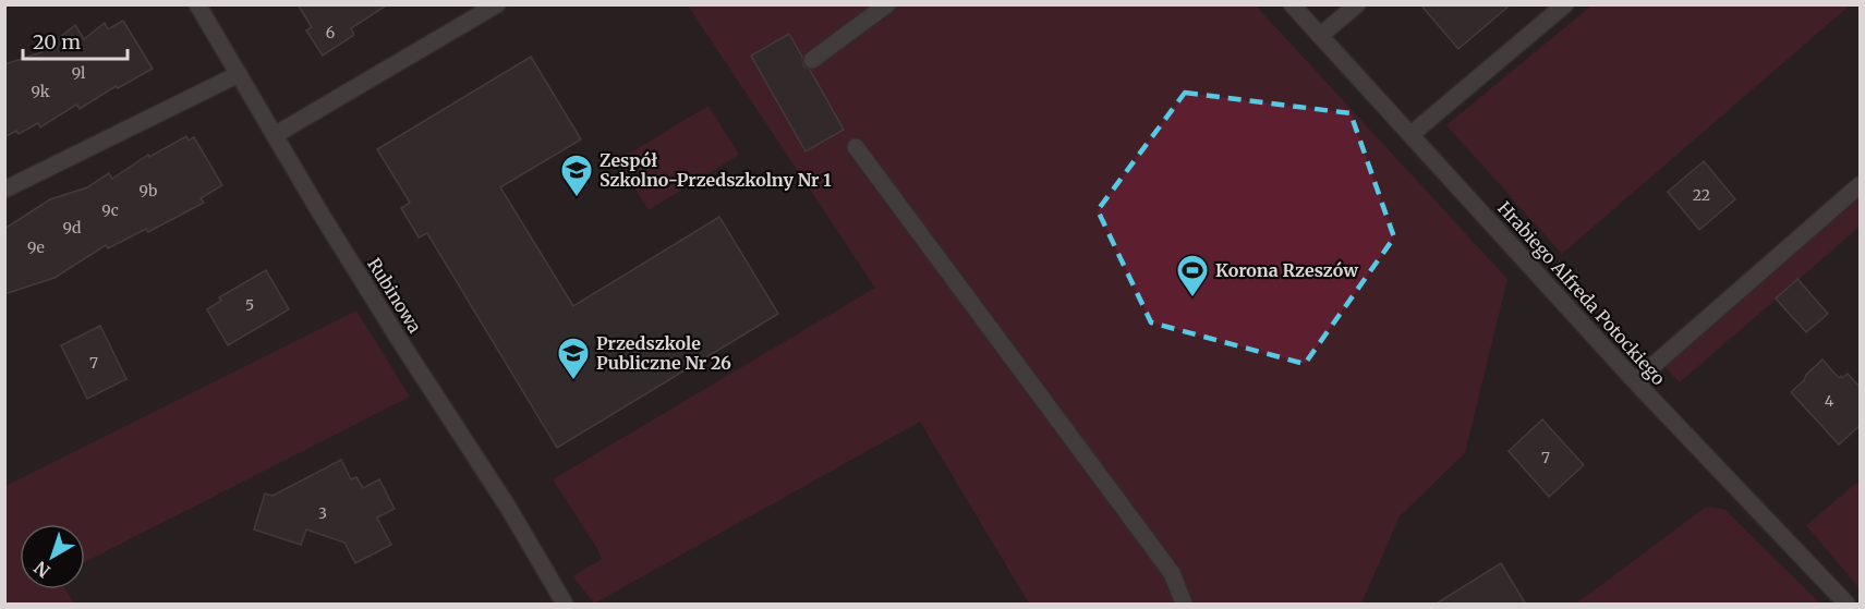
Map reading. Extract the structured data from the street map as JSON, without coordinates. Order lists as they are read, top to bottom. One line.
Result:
{"streets":{"street":["Hrabiego Alfreda Potockiego","Rubinowa"]},"places":{"school or university":["Zespół Szkolno-Przedszkolny Nr 1","Przedszkole Publiczne Nr 26"],"sports":["Korona Rzeszów"]},"house_numbers":["6","9l","9k","9b","22","9c","9d","9e","5","7","4","7","3"],"scale_bar":"20 m","north":"bottom left"}
